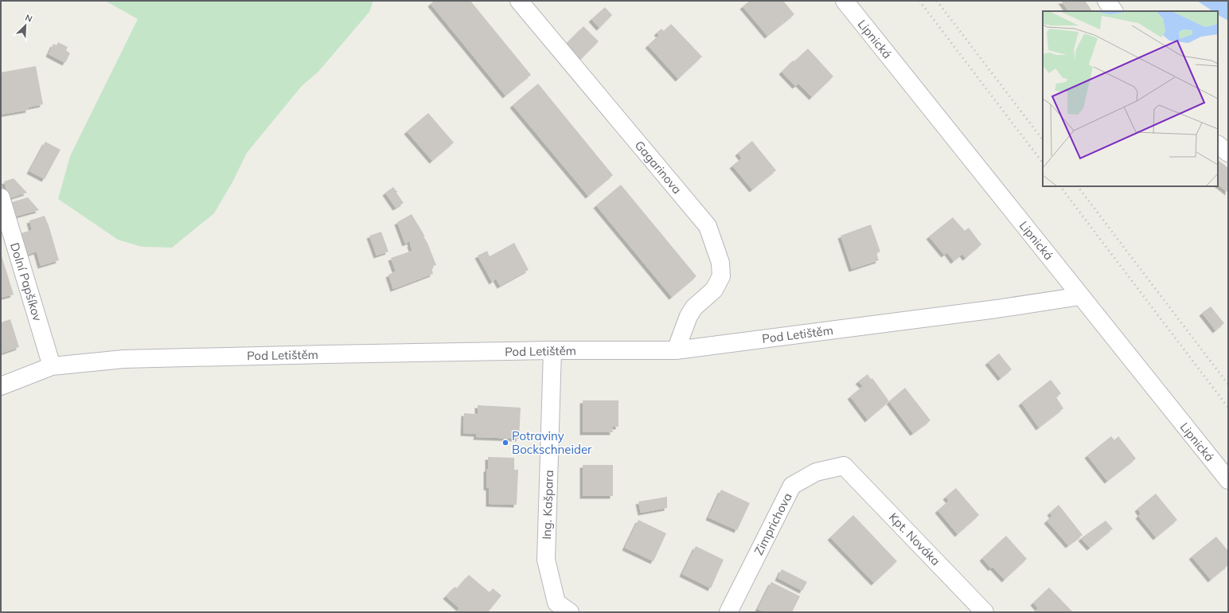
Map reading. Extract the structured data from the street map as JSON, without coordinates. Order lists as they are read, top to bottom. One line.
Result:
{"streets":{"street":["Lipnická","Gagarinova","Dolní Papšíkov","Pod Letištěm","Ing. Kašpara","Zimprichova","Kpt. Nováka"]},"crossings":[["Lipnická","Pod Letištěm"],["Gagarinova","Pod Letištěm"],["Dolní Papšíkov","Pod Letištěm"],["Pod Letištěm","Ing. Kašpara"],["Zimprichova","Kpt. Nováka"]],"places":["Potraviny Bockschneider"],"north":"top right"}
